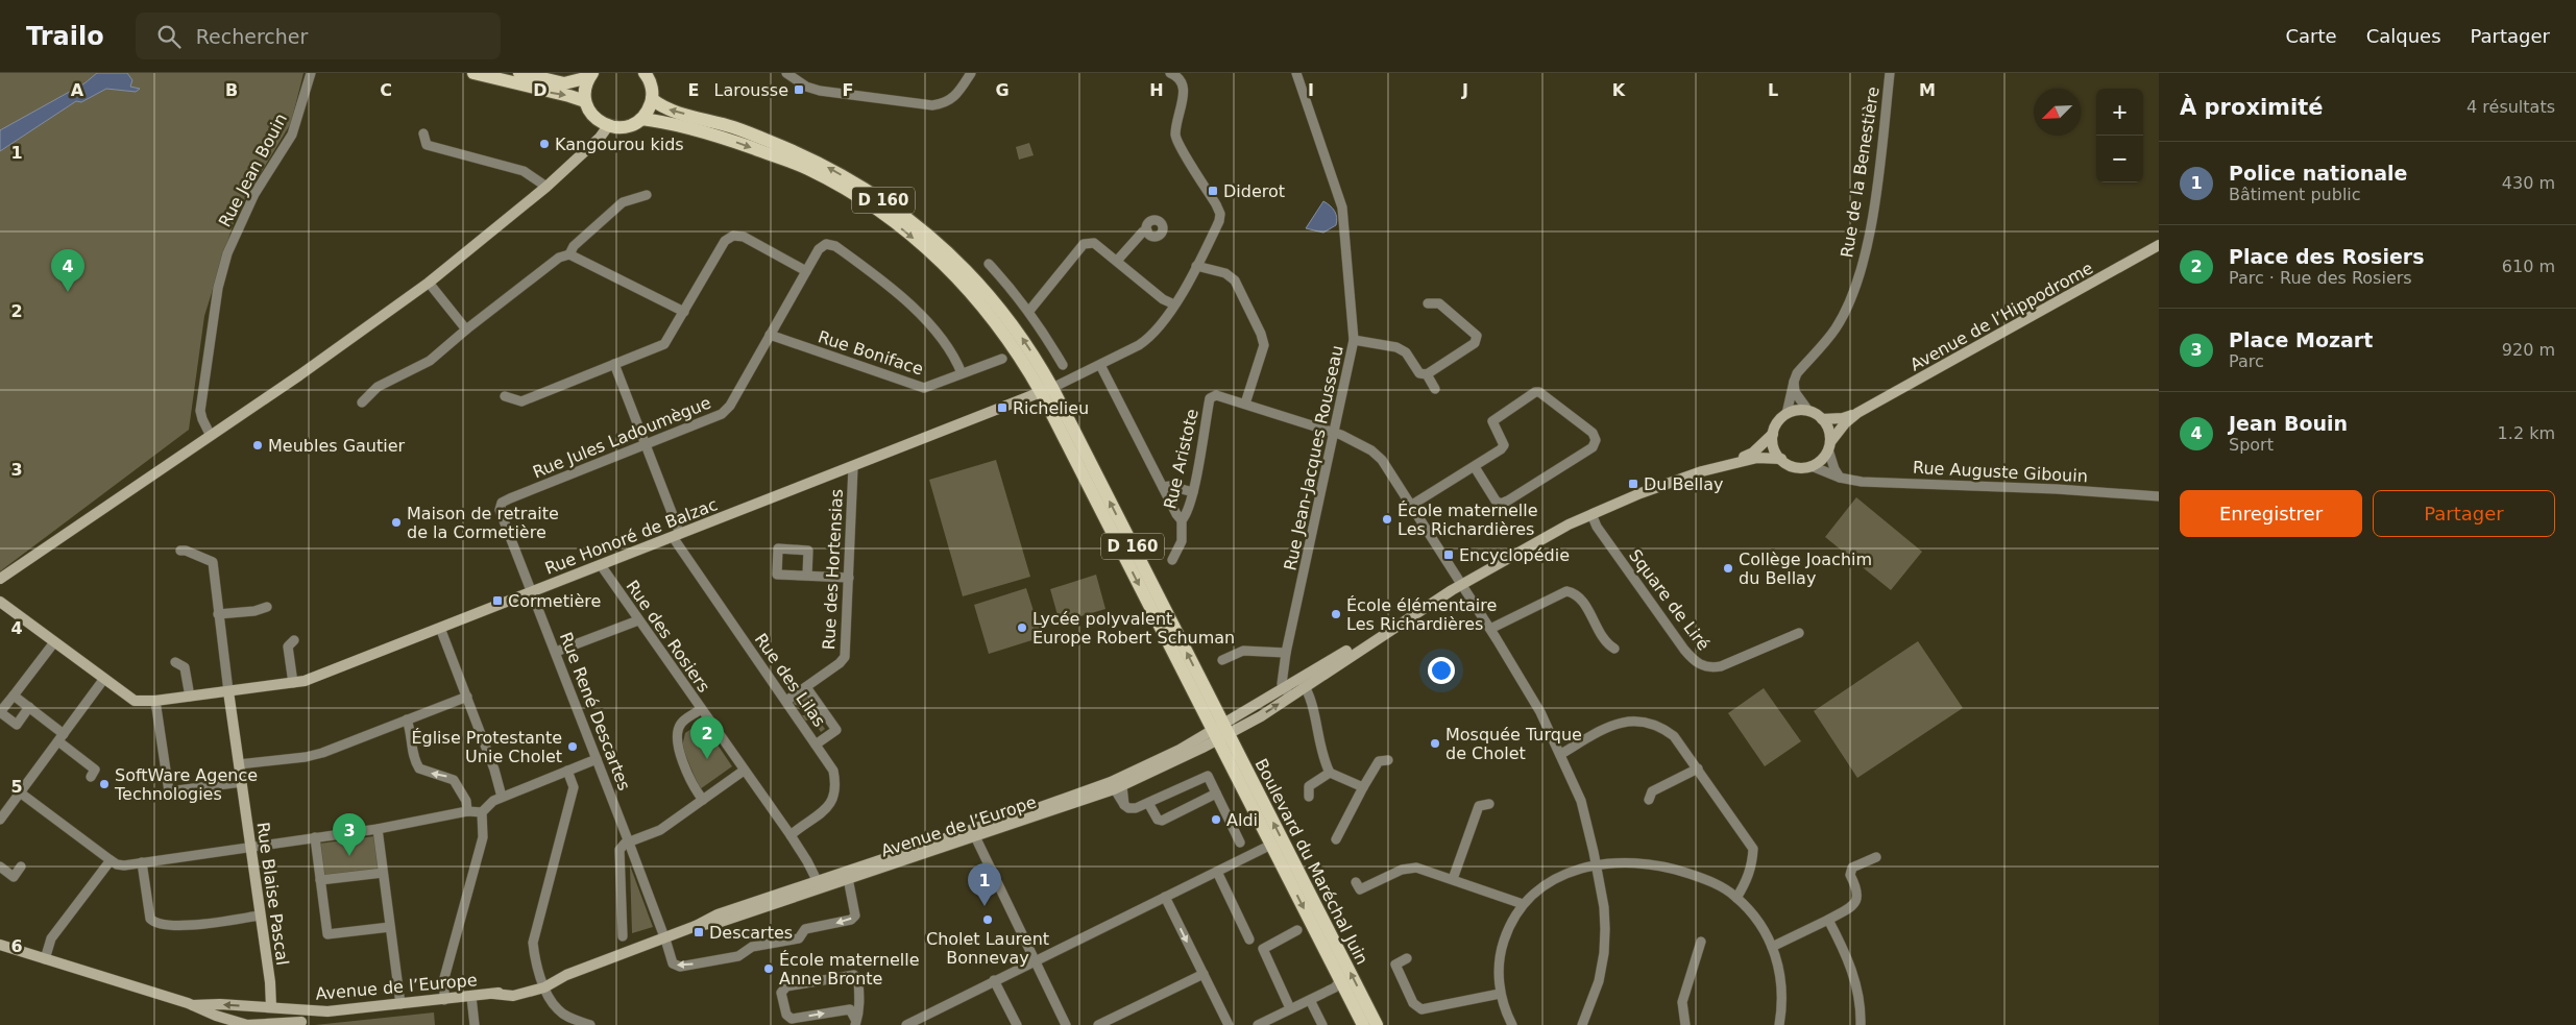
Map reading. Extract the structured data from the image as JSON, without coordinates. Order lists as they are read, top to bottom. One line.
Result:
{"streets":{"main road":["D 160","Avenue de l’Hippodrome","Rue Honoré de Balzac","Avenue de l’Europe","Boulevard du Maréchal Juin","Rue Blaise Pascal"],"street":["Rue Jean Bouin","Rue de la Benestière","Rue Boniface","Rue Jules Ladoumègue","Rue Jean-Jacques Rousseau","Rue Aristote","Rue Auguste Gibouin","Rue des Hortensias","Square de Liré","Rue des Rosiers","Rue des Lilas","Rue René Descartes"]},"crossings":[["Rue de la Benestière","Avenue de l’Hippodrome"],["Rue de la Benestière","Rue Auguste Gibouin"],["D 160","Rue Honoré de Balzac"],["D 160","Avenue de l’Europe"],["D 160","Boulevard du Maréchal Juin"],["Avenue de l’Hippodrome","Rue Auguste Gibouin"],["Rue Boniface","Rue Jules Ladoumègue"],["Rue Jules Ladoumègue","Rue Honoré de Balzac"],["Rue Jules Ladoumègue","Rue des Lilas"],["Rue Jules Ladoumègue","Rue René Descartes"],["Rue Jean-Jacques Rousseau","Rue Aristote"],["Rue Honoré de Balzac","Rue des Hortensias"],["Rue Honoré de Balzac","Rue des Rosiers"],["Rue Honoré de Balzac","Rue des Lilas"],["Rue Honoré de Balzac","Rue René Descartes"],["Rue Honoré de Balzac","Rue Blaise Pascal"],["Rue des Hortensias","Rue des Lilas"],["Rue des Rosiers","Rue des Lilas"],["Rue des Rosiers","Avenue de l’Europe"],["Rue René Descartes","Avenue de l’Europe"],["Avenue de l’Europe","Boulevard du Maréchal Juin"],["Avenue de l’Europe","Rue Blaise Pascal"]],"places":{"transit":["Larousse","Diderot","Richelieu","Du Bellay","Encyclopédie","Cormetière","Descartes"],"other":["Kangourou kids","Meubles Gautier","École maternelle Les Richardières","Maison de retraite de la Cormetière","Collège Joachim du Bellay","École élémentaire Les Richardières","Lycée polyvalent Europe Robert Schuman","Mosquée Turque de Cholet","Église Protestante Unie Cholet","SoftWare Agence Technologies","Aldi","Cholet Laurent Bonnevay","École maternelle Anne Bronte"]},"north":"bottom left","page":{"header":"Trailo","search":"Rechercher","nav":["Carte","Calques","Partager"],"heading":["À proximité","4 résultats"],"map_buttons":["+","−"],"list":[{"mark":"1","name":"Police nationale","note":"Bâtiment public","value":"430 m"},{"mark":"2","name":"Place des Rosiers","note":"Parc · Rue des Rosiers","value":"610 m"},{"mark":"3","name":"Place Mozart","note":"Parc","value":"920 m"},{"mark":"4","name":"Jean Bouin","note":"Sport","value":"1.2 km"}],"pins":["4","2","3","1"],"buttons":["Enregistrer","Partager"]},"grid":{"columns":["A","B","C","D","E","F","G","H","I","J","K","L","M"],"rows":["1","2","3","4","5","6"]}}
